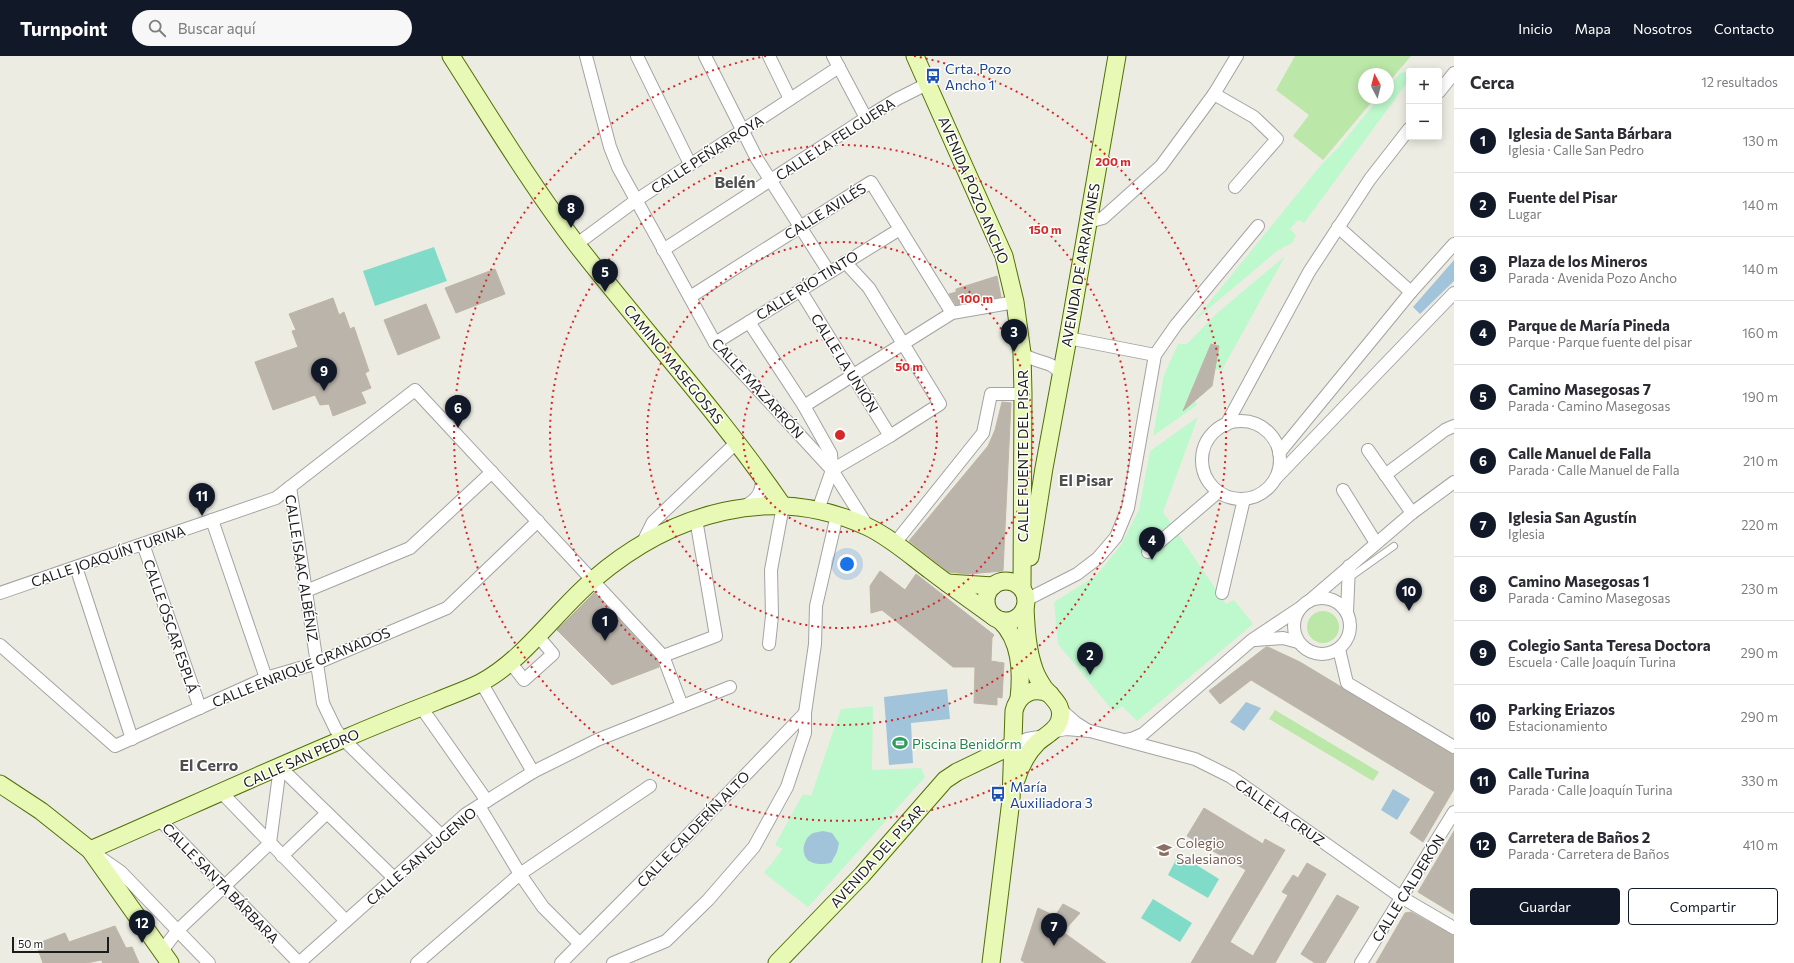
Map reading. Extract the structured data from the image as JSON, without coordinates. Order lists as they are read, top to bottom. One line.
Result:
{"streets":{"street":["CALLE LA FELGUERA","CALLE PEÑARROYA","AVENIDA POZO ANCHO","CALLE AVILÉS","AVENIDA DE ARRAYANES","CALLE RÍO TINTO","CALLE LA UNIÓN","CAMINO MASEGOSAS","CALLE MAZARRÓN","CALLE FUENTE DEL PISAR","CALLE JOAQUÍN TURINA","CALLE ISAAC ALBÉNIZ","CALLE ÓSCAR ESPLÁ","CALLE ENRIQUE GRANADOS","CALLE SAN PEDRO","CALLE LA CRUZ","CALLE CALDERÍN ALTO","CALLE SAN EUGENIO","AVENIDA DEL PISAR","CALLE SANTA BÁRBARA","CALLE CALDERÓN"]},"crossings":[["CALLE LA FELGUERA","AVENIDA POZO ANCHO"],["CALLE LA FELGUERA","CALLE MAZARRÓN"],["CALLE PEÑARROYA","CAMINO MASEGOSAS"],["CALLE PEÑARROYA","CALLE MAZARRÓN"],["AVENIDA POZO ANCHO","CALLE FUENTE DEL PISAR"],["CALLE AVILÉS","CALLE RÍO TINTO"],["CALLE AVILÉS","CALLE MAZARRÓN"],["AVENIDA DE ARRAYANES","CALLE FUENTE DEL PISAR"],["CALLE RÍO TINTO","CALLE LA UNIÓN"],["CALLE RÍO TINTO","CALLE MAZARRÓN"],["CAMINO MASEGOSAS","CALLE SAN PEDRO"],["CALLE JOAQUÍN TURINA","CALLE ISAAC ALBÉNIZ"],["CALLE JOAQUÍN TURINA","CALLE ÓSCAR ESPLÁ"],["CALLE ISAAC ALBÉNIZ","CALLE ENRIQUE GRANADOS"],["CALLE ISAAC ALBÉNIZ","CALLE SAN PEDRO"],["CALLE ISAAC ALBÉNIZ","CALLE SAN EUGENIO"],["CALLE ÓSCAR ESPLÁ","CALLE ENRIQUE GRANADOS"],["CALLE SAN PEDRO","CALLE SANTA BÁRBARA"],["CALLE LA CRUZ","AVENIDA DEL PISAR"],["CALLE LA CRUZ","CALLE CALDERÓN"],["CALLE SAN EUGENIO","CALLE SANTA BÁRBARA"]],"districts":["Belén","El Pisar","El Cerro"],"places":{"bus stop":["Crta. Pozo Ancho 1","María Auxiliadora 3"],"sports":["Piscina Benidorm"],"school or university":["Colegio Salesianos"]},"scale_bar":"50 m","north":"top","page":{"header":"Turnpoint","search":"Buscar aquí","nav":["Inicio","Mapa","Nosotros","Contacto"],"heading":["Cerca","12 resultados"],"map_buttons":["+","−"],"list":[{"mark":"1","name":"Iglesia de Santa Bárbara","note":"Iglesia · Calle San Pedro","value":"130 m"},{"mark":"2","name":"Fuente del Pisar","note":"Lugar","value":"140 m"},{"mark":"3","name":"Plaza de los Mineros","note":"Parada · Avenida Pozo Ancho","value":"140 m"},{"mark":"4","name":"Parque de María Pineda","note":"Parque · Parque fuente del pisar","value":"160 m"},{"mark":"5","name":"Camino Masegosas 7","note":"Parada · Camino Masegosas","value":"190 m"},{"mark":"6","name":"Calle Manuel de Falla","note":"Parada · Calle Manuel de Falla","value":"210 m"},{"mark":"7","name":"Iglesia San Agustín","note":"Iglesia","value":"220 m"},{"mark":"8","name":"Camino Masegosas 1","note":"Parada · Camino Masegosas","value":"230 m"},{"mark":"9","name":"Colegio Santa Teresa Doctora","note":"Escuela · Calle Joaquín Turina","value":"290 m"},{"mark":"10","name":"Parking Eriazos","note":"Estacionamiento","value":"290 m"},{"mark":"11","name":"Calle Turina","note":"Parada · Calle Joaquín Turina","value":"330 m"},{"mark":"12","name":"Carretera de Baños 2","note":"Parada · Carretera de Baños","value":"410 m"}],"pins":["8","5","3","9","6","11","4","10","1","2","12","7"],"buttons":["Guardar","Compartir"],"scale":"50 m"},"rings":["200 m","150 m","100 m","50 m"]}
